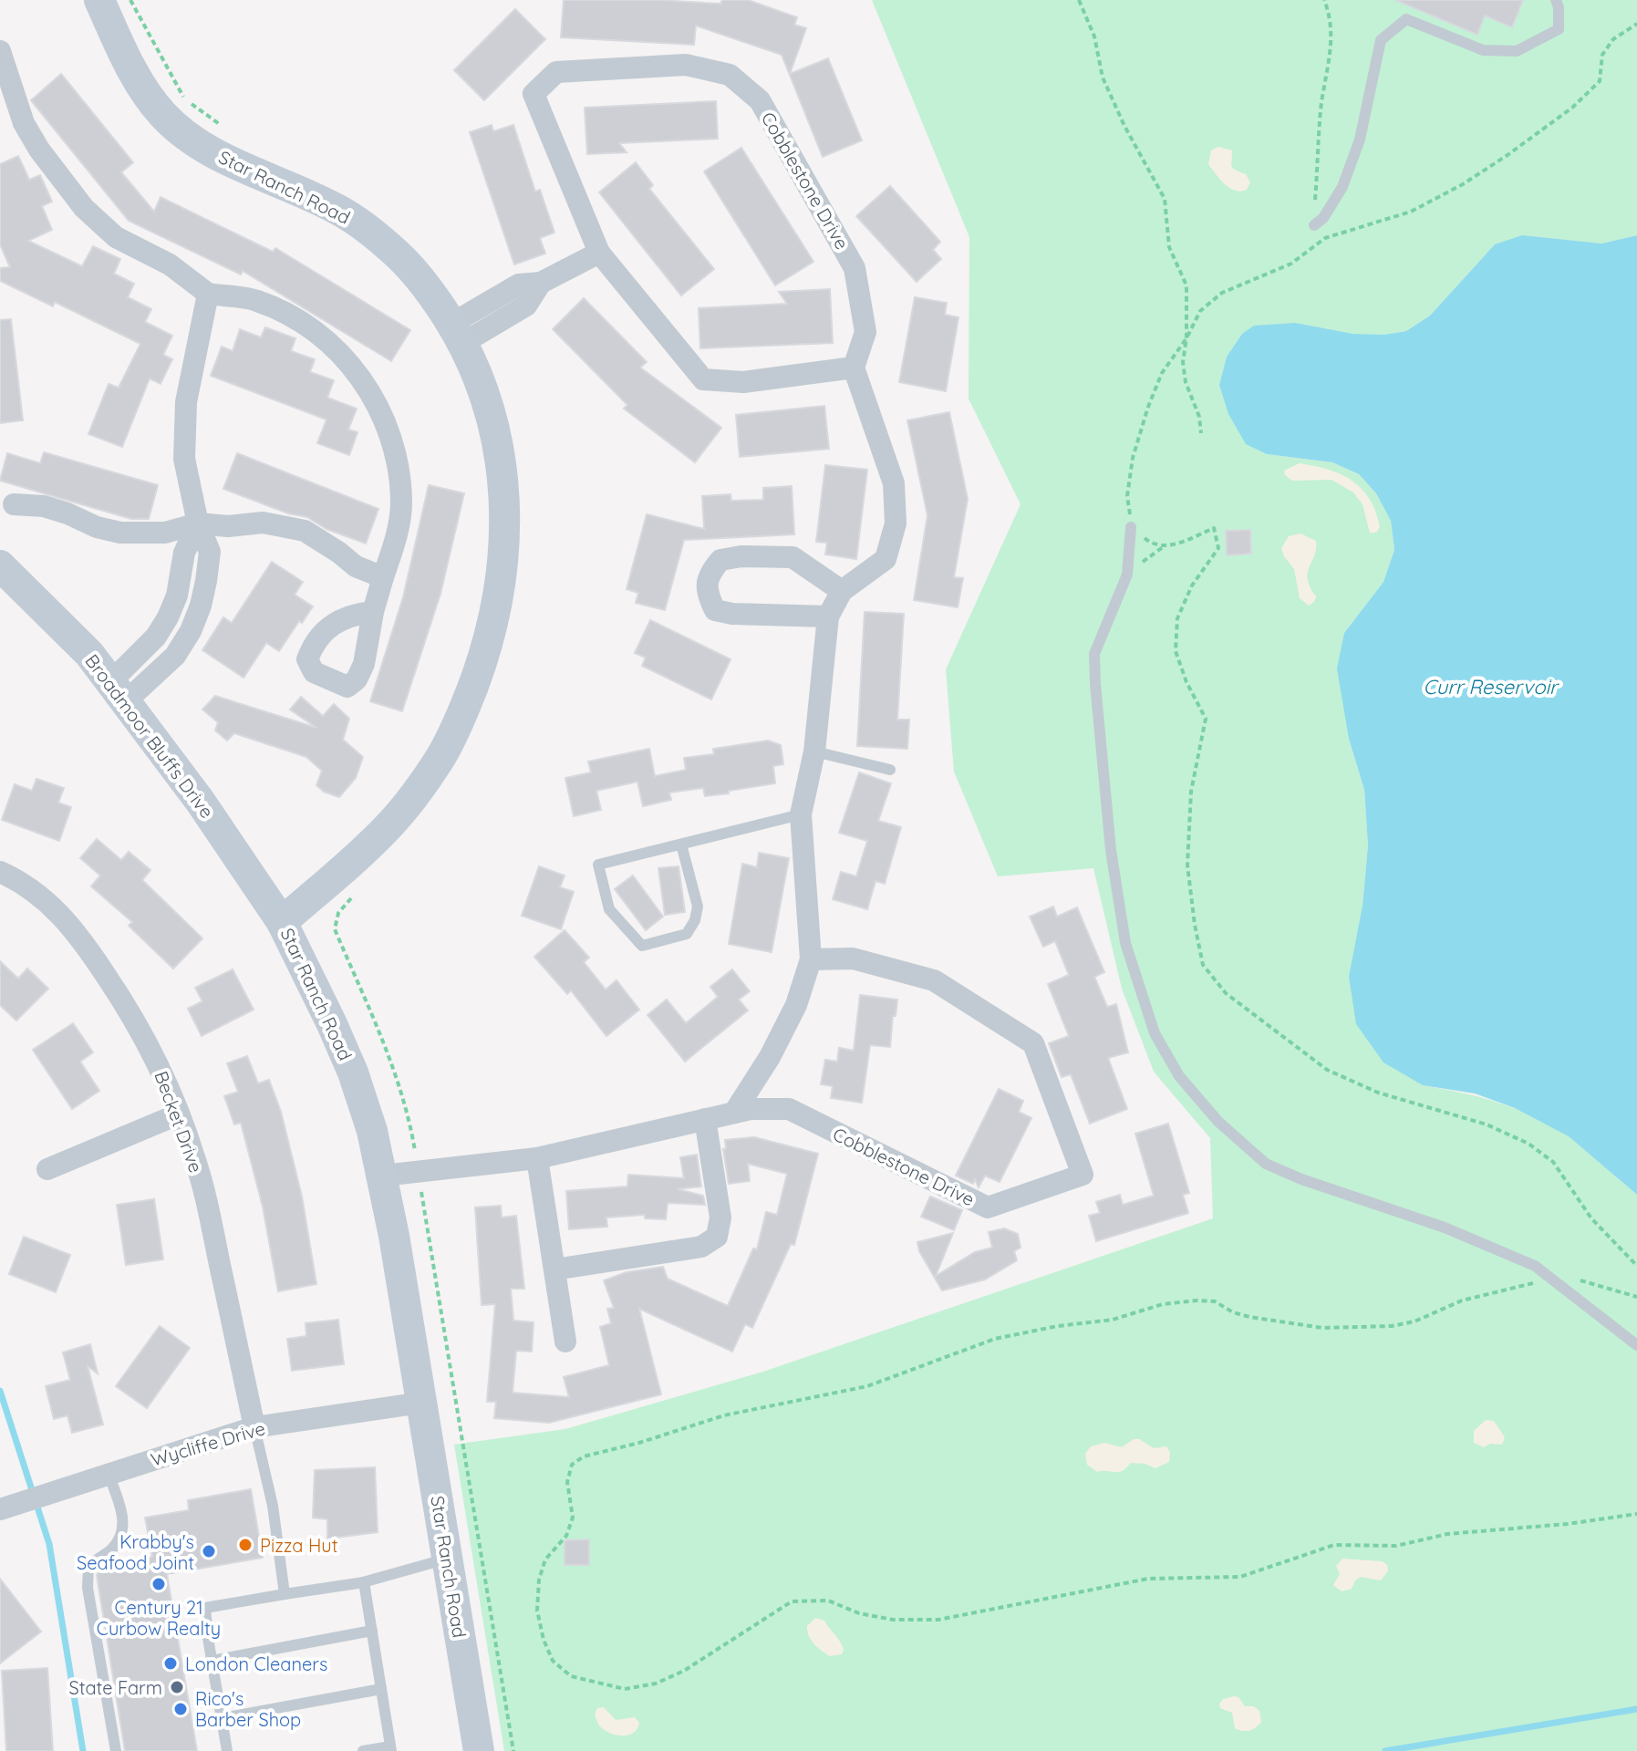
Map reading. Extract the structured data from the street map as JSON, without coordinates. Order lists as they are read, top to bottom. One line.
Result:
{"streets":{"street":["Cobblestone Drive","Star Ranch Road","Broadmoor Bluffs Drive","Becket Drive","Wycliffe Drive"]},"crossings":[["Cobblestone Drive","Star Ranch Road"],["Star Ranch Road","Broadmoor Bluffs Drive"],["Star Ranch Road","Wycliffe Drive"],["Becket Drive","Wycliffe Drive"]],"water":["Curr Reservoir"],"places":["Pizza Hut","Krabby's Seafood Joint","Century 21 Curbow Realty","London Cleaners","State Farm","Rico's Barber Shop"]}
